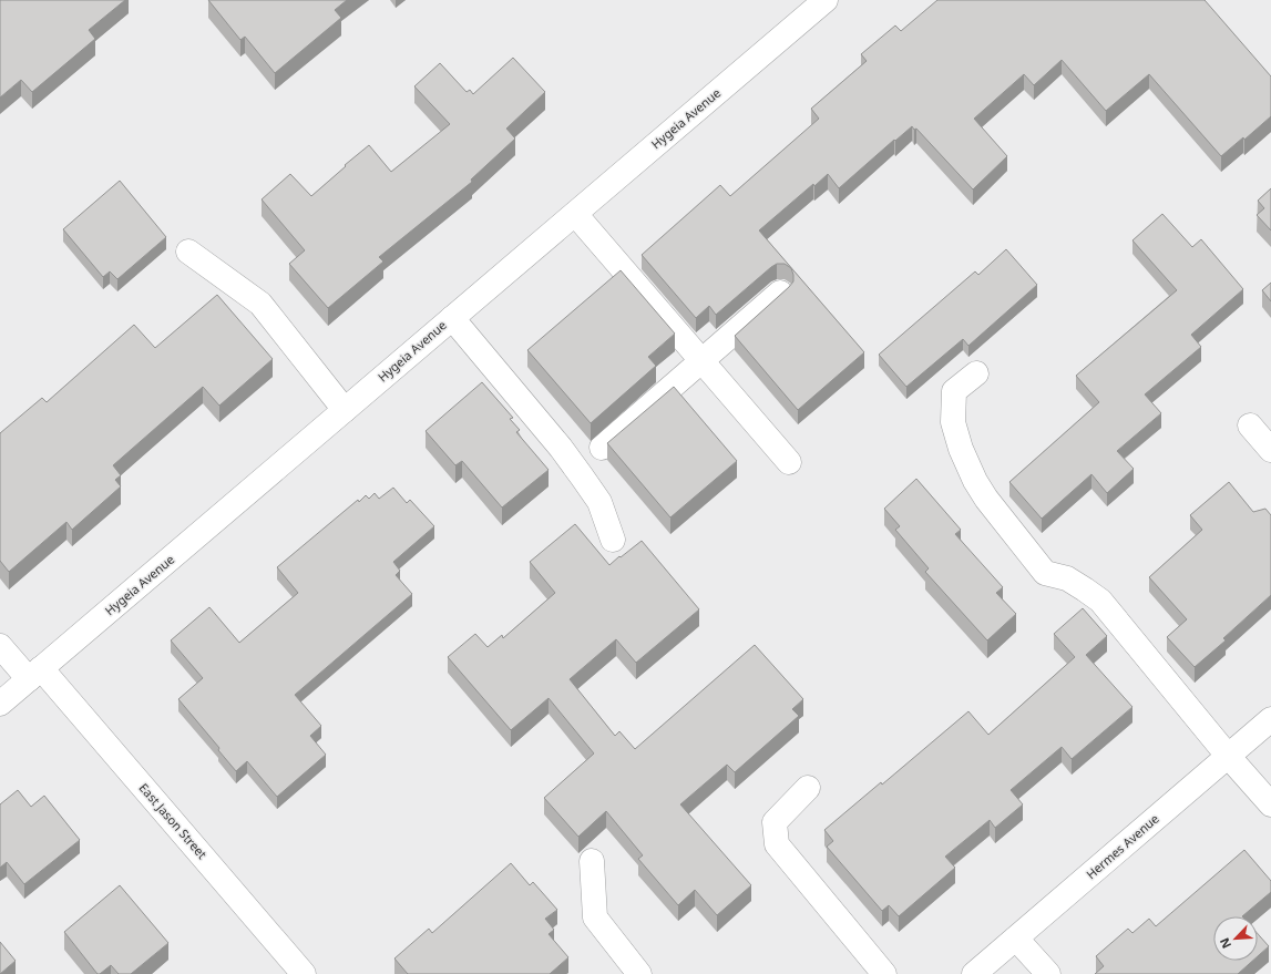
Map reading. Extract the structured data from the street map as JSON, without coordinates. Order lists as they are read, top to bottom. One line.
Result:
{"streets":{"street":["Hygeia Avenue","East Jason Street","Hermes Avenue"]},"crossings":[["Hygeia Avenue","East Jason Street"]],"north":"bottom left"}
